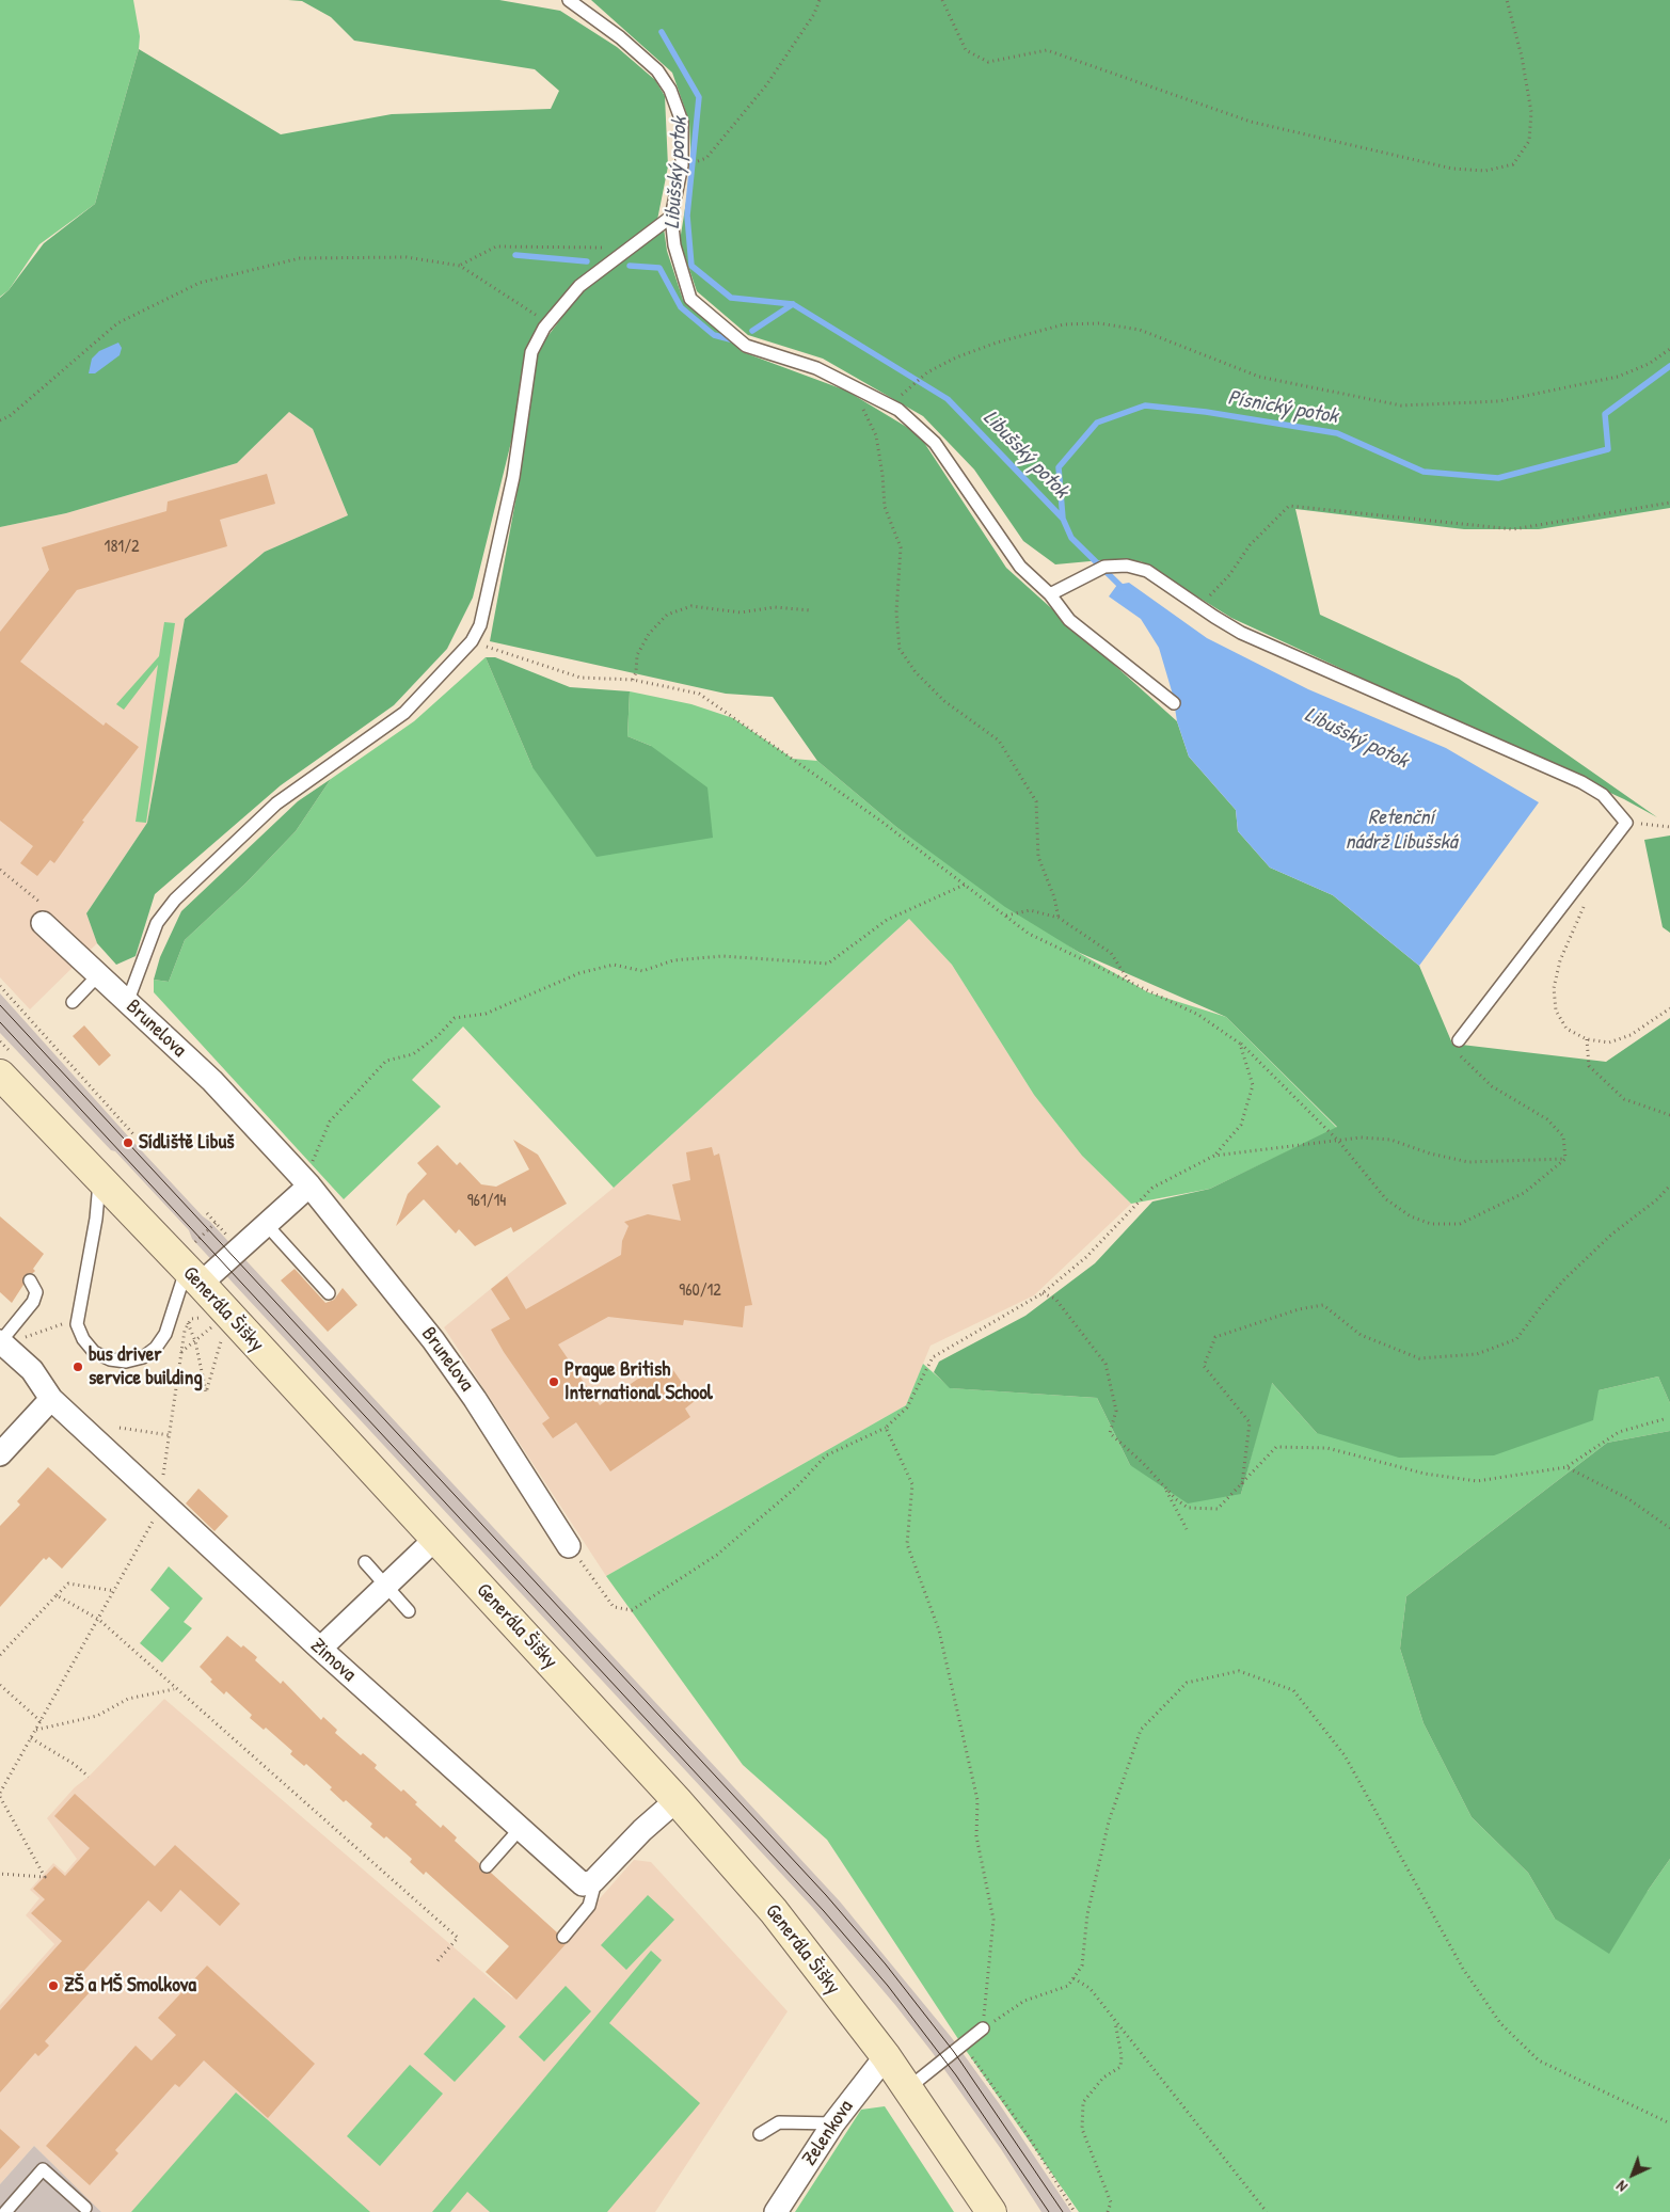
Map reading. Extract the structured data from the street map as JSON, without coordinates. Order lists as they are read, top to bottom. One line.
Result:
{"streets":{"main road":["Generála Šišky"],"street":["Brunelova","Zimova","Zelenkova"]},"crossings":[["Generála Šišky","Zelenkova"]],"water":["Libušský potok","Písnický potok","Retenční nádrž Libušská"],"places":["Sídliště Libuš","bus driver service building","Prague British International School","ZŠ a MŠ Smolkova"],"house_numbers":["181/2","961/14","960/12"],"north":"bottom left"}
